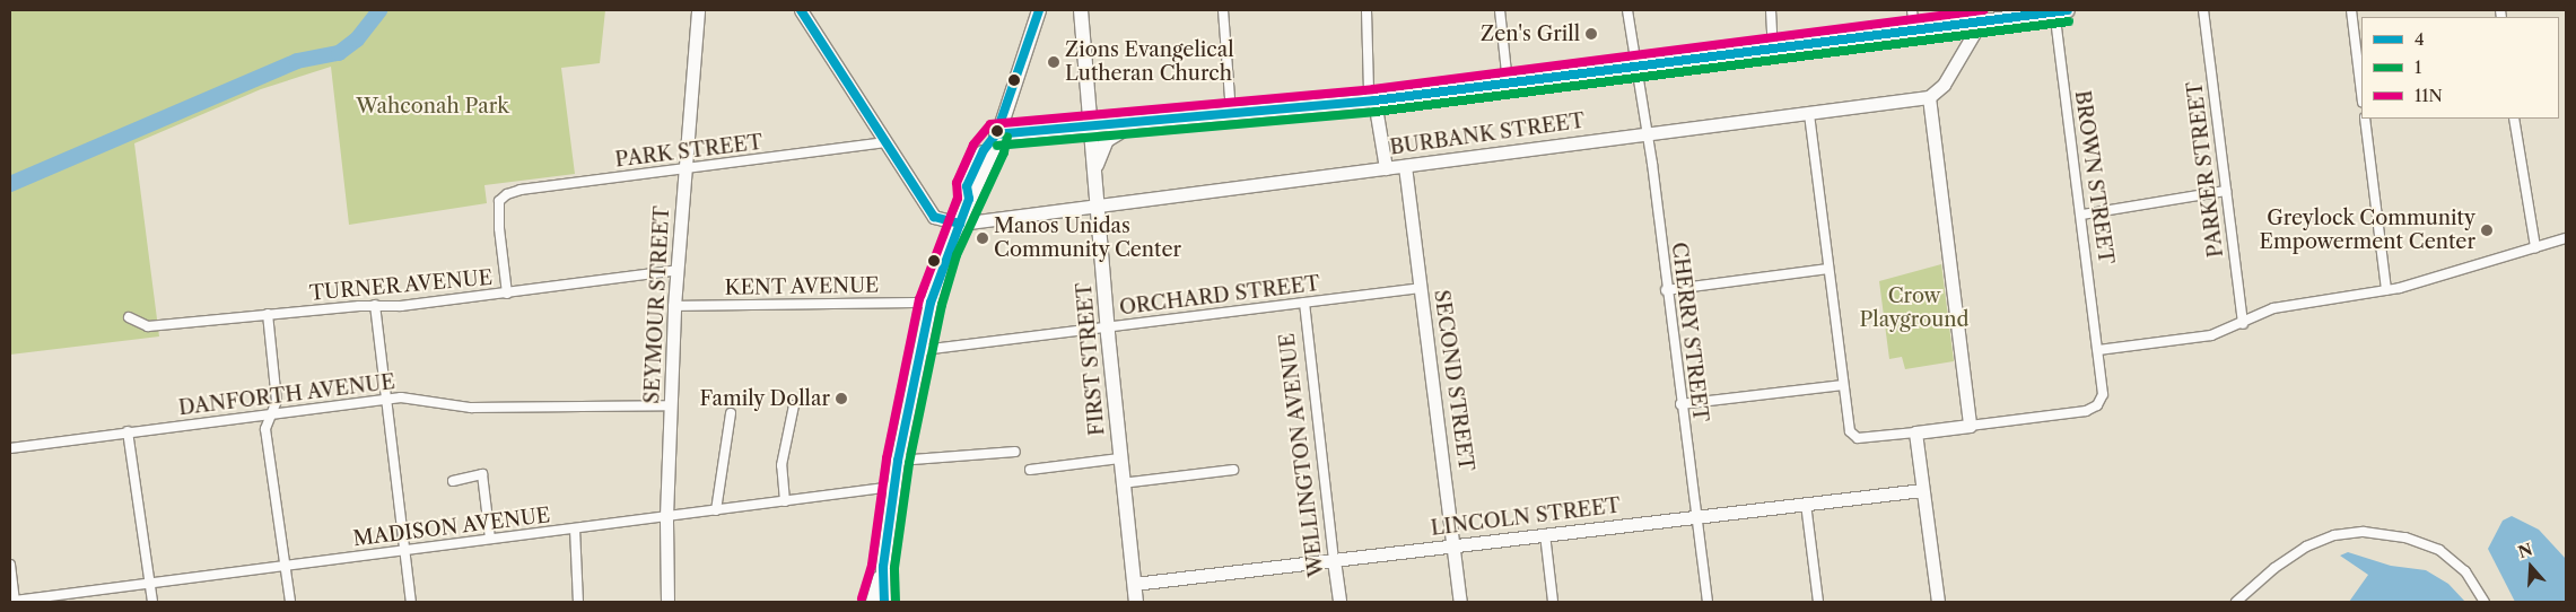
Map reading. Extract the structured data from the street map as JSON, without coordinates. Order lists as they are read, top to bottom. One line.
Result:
{"streets":{"main road":["FIRST STREET"],"street":["BURBANK STREET","PARK STREET","PARKER STREET","BROWN STREET","TURNER AVENUE","KENT AVENUE","ORCHARD STREET","SEYMOUR STREET","CHERRY STREET","SECOND STREET","DANFORTH AVENUE","WELLINGTON AVENUE","LINCOLN STREET","MADISON AVENUE"]},"crossings":[["BURBANK STREET","CHERRY STREET"],["BURBANK STREET","FIRST STREET"],["BURBANK STREET","SECOND STREET"],["PARK STREET","TURNER AVENUE"],["PARK STREET","SEYMOUR STREET"],["TURNER AVENUE","SEYMOUR STREET"],["KENT AVENUE","SEYMOUR STREET"],["ORCHARD STREET","FIRST STREET"],["ORCHARD STREET","SECOND STREET"],["ORCHARD STREET","WELLINGTON AVENUE"],["SEYMOUR STREET","DANFORTH AVENUE"],["SEYMOUR STREET","MADISON AVENUE"],["CHERRY STREET","LINCOLN STREET"],["FIRST STREET","LINCOLN STREET"],["SECOND STREET","LINCOLN STREET"],["WELLINGTON AVENUE","LINCOLN STREET"]],"parks":["Wahconah Park","Crow Playground"],"places":["Zen's Grill","Zions Evangelical Lutheran Church","Greylock Community Empowerment Center","Manos Unidas Community Center","Family Dollar"],"lines":["transit line 4","transit line 11N","transit line 1"],"legend":["4","1","11N"],"north":"top"}
